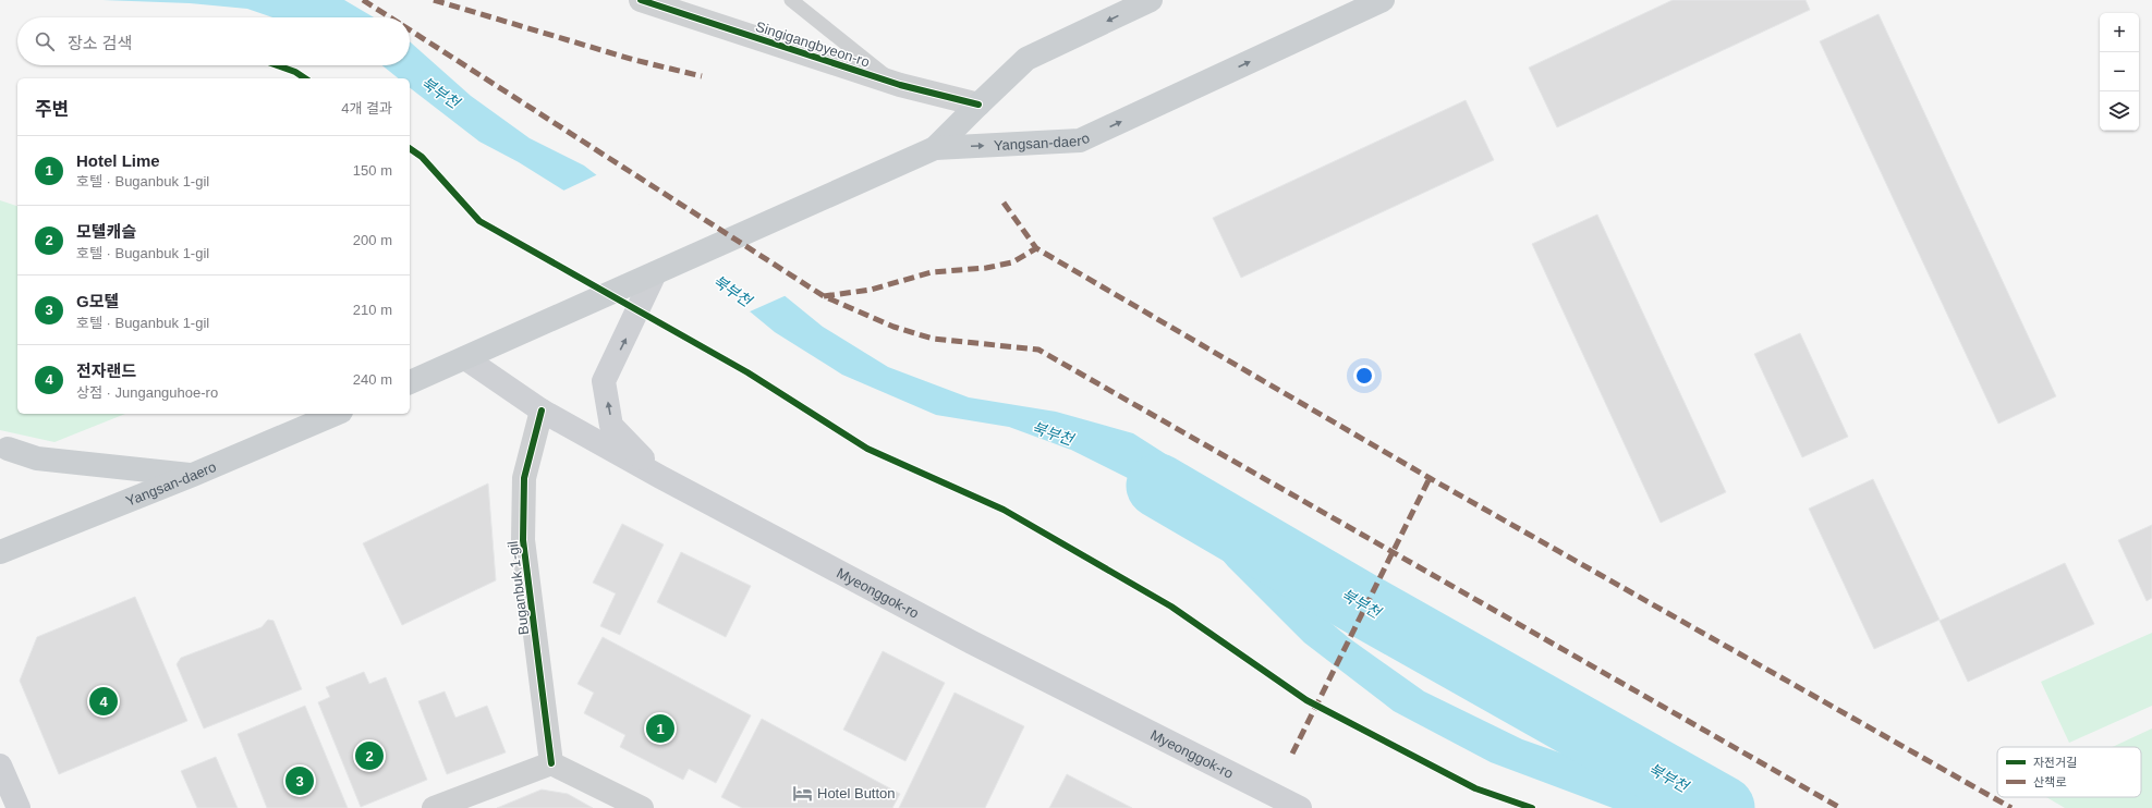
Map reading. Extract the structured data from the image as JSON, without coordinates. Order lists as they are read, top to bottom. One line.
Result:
{"streets":{"main road":["Yangsan-daero","Myeonggok-ro"],"street":["Singigangbyeon-ro","Buganbuk 1-gil"]},"crossings":[["Buganbuk 1-gil","Myeonggok-ro"]],"water":["북부천"],"places":{"hotel":["Hotel Button"]},"legend":["자전거길","산책로"],"page":{"map_buttons":["+","−"],"search":"장소 검색","heading":["주변","4개 결과"],"list":[{"mark":"1","name":"Hotel Lime","note":"호텔 · Buganbuk 1-gil","value":"150 m"},{"mark":"2","name":"모텔캐슬","note":"호텔 · Buganbuk 1-gil","value":"200 m"},{"mark":"3","name":"G모텔","note":"호텔 · Buganbuk 1-gil","value":"210 m"},{"mark":"4","name":"전자랜드","note":"상점 · Junganguhoe-ro","value":"240 m"}],"pins":["4","1","2","3"]}}
